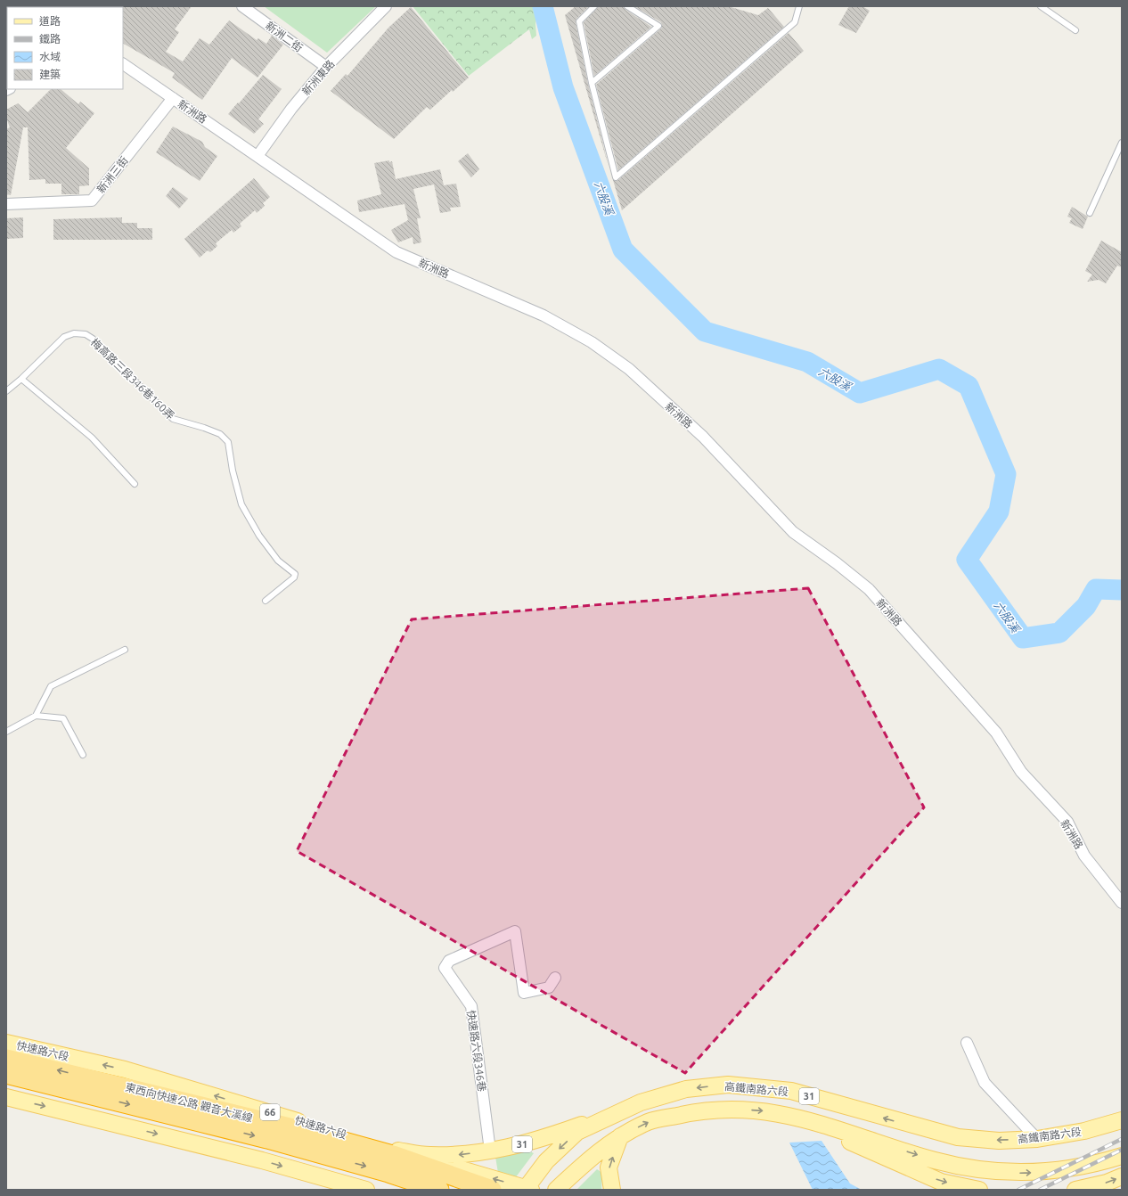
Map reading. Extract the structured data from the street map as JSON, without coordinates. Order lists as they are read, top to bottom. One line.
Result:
{"streets":{"highway":["東西向快速公路 觀音大溪線","66"],"main road":["快速路六段","高鐵南路六段","31"],"street":["新洲二街","新洲東路","新洲路","新洲三街","快速路六段346巷"],"lane":["梅高路三段346巷160弄"]},"crossings":[["新洲二街","新洲東路"],["新洲東路","新洲路"],["新洲路","新洲三街"],["快速路六段","高鐵南路六段"],["快速路六段","31"],["快速路六段346巷","31"],["高鐵南路六段","31"]],"water":["六股溪"],"legend":["道路","鐵路","水域","建築"]}
